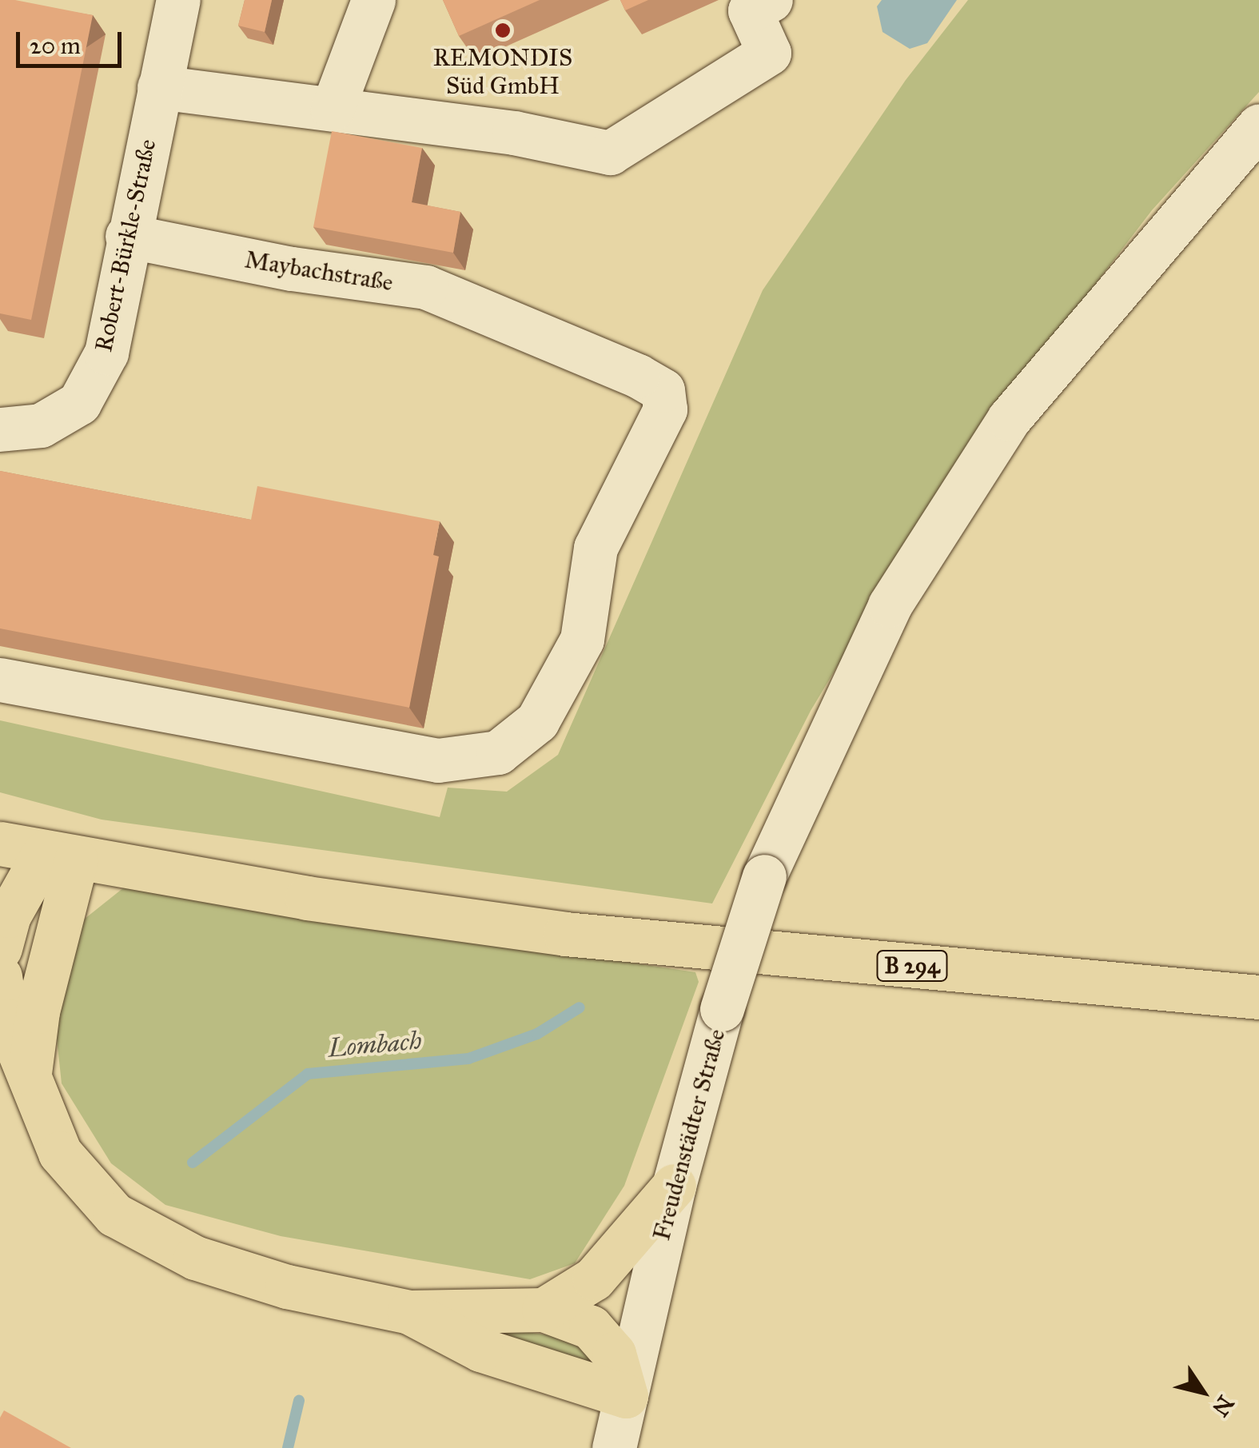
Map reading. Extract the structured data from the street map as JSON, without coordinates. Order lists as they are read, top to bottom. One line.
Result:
{"streets":{"main road":["B 294"],"street":["Robert-Bürkle-Straße","Maybachstraße","Freudenstädter Straße"]},"crossings":[["Robert-Bürkle-Straße","Maybachstraße"]],"water":["Lombach"],"places":["REMONDIS Süd GmbH"],"scale_bar":"20 m","north":"bottom right"}
